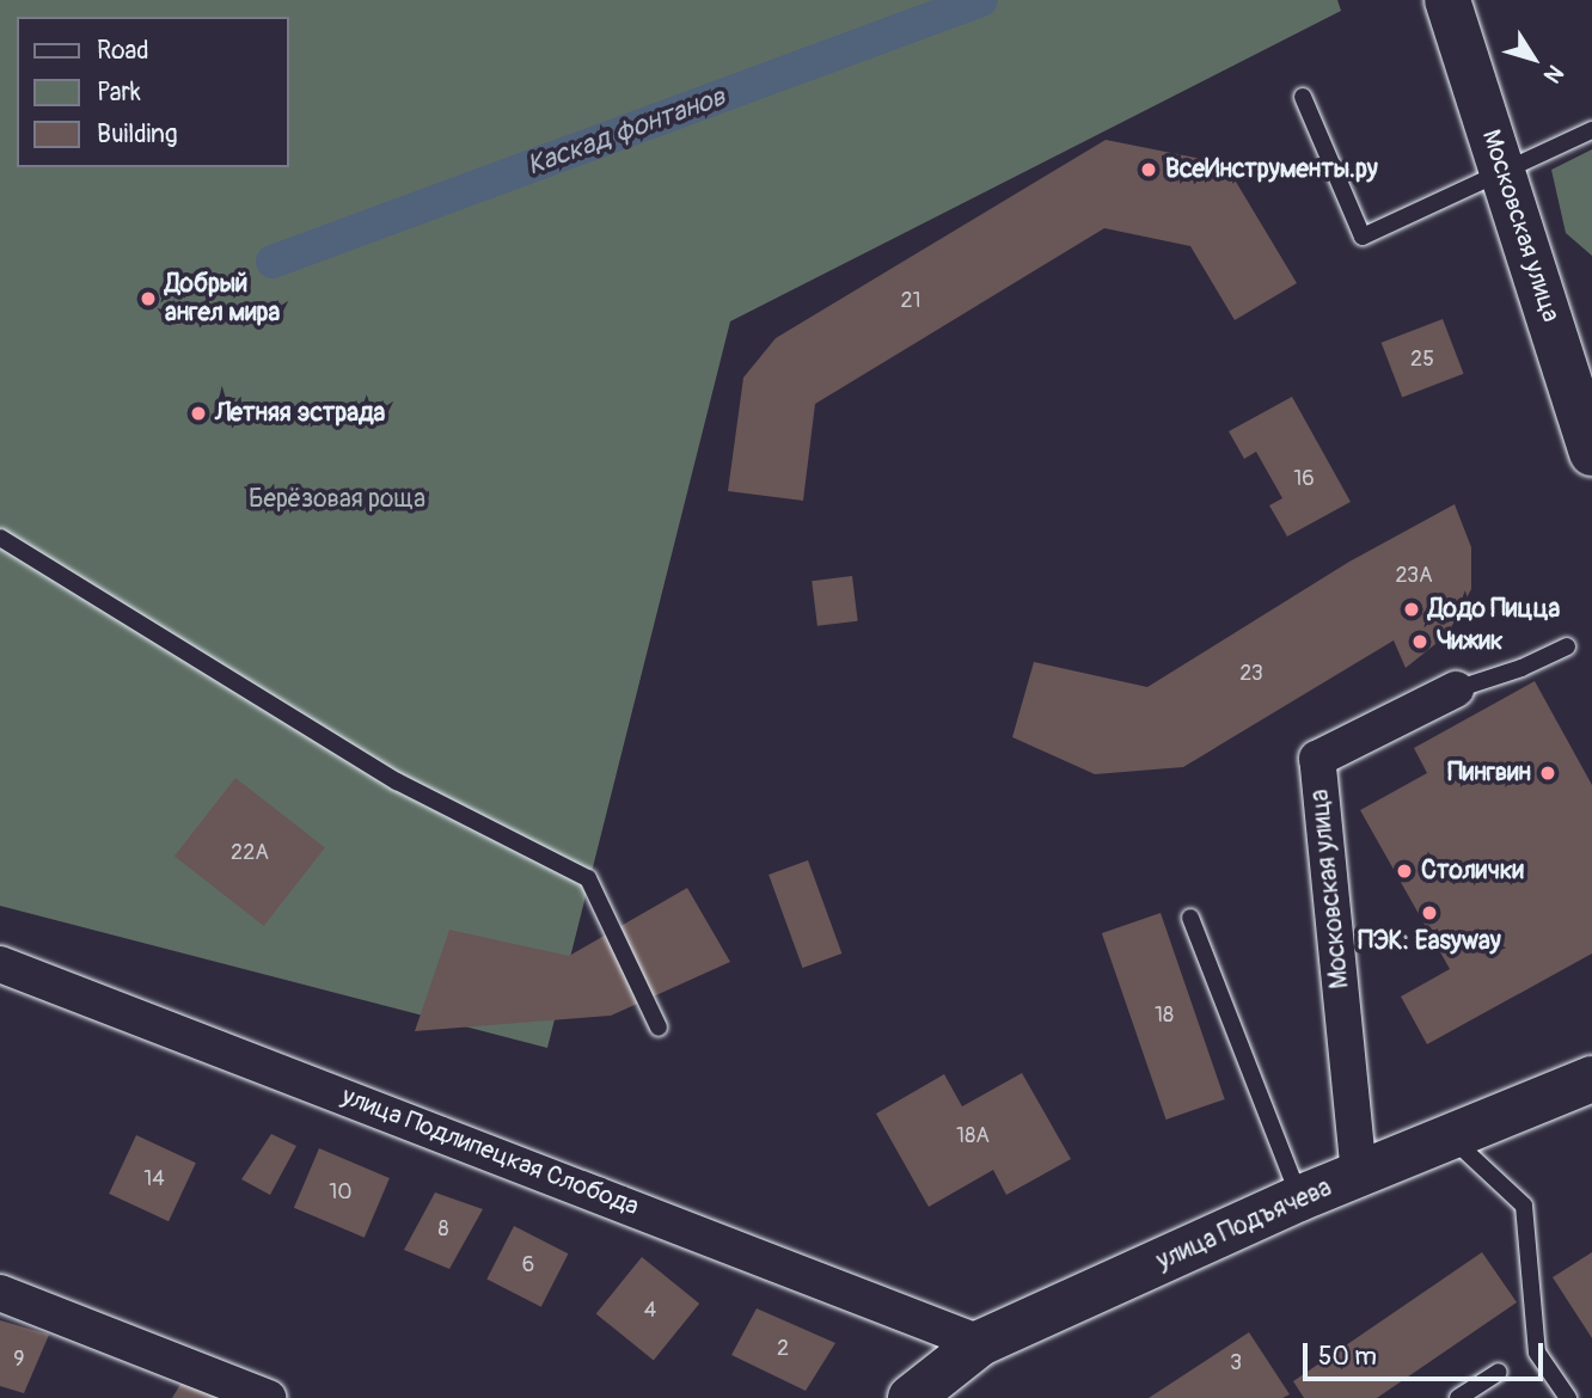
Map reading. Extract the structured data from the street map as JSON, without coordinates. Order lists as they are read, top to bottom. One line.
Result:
{"streets":{"main road":["Московская улица","улица Подъячева"],"street":["улица Подлипецкая Слобода"]},"crossings":[["Московская улица","улица Подъячева"],["улица Подлипецкая Слобода","улица Подъячева"]],"water":["Каскад фонтанов"],"parks":["Берёзовая роща"],"places":["ВсеИнструменты.ру","Добрый ангел мира","Летняя эстрада","Додо Пицца","Чижик","Пингвин","Столички","ПЭК: Easyway"],"house_numbers":["21","25","16","23А","23","22А","18","18А","14","10","8","6","4","2","9","3"],"legend":["Road","Park","Building"],"scale_bar":"50 m","north":"bottom right"}
